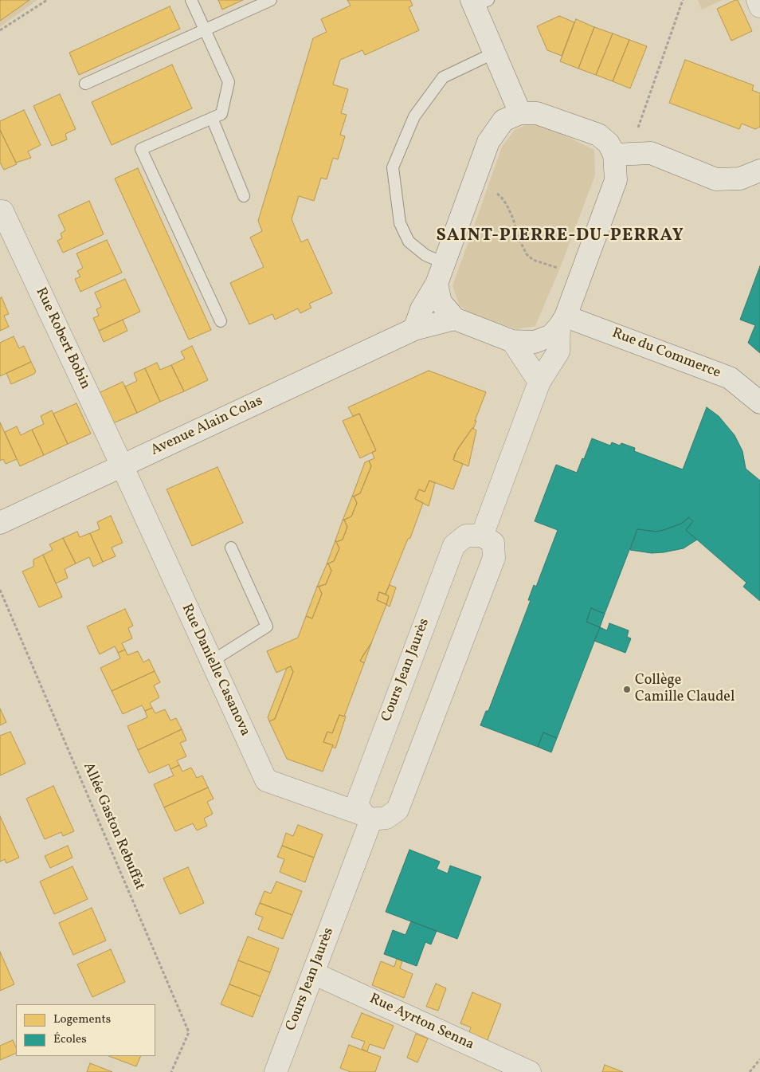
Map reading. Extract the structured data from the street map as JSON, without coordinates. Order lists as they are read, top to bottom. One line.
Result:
{"streets":{"street":["Rue Robert Bobin","Rue du Commerce","Avenue Alain Colas","Rue Danielle Casanova","Cours Jean Jaurès","Rue Ayrton Senna"],"path":["Allée Gaston Rebuffat"]},"crossings":[["Rue Robert Bobin","Avenue Alain Colas"],["Rue Robert Bobin","Rue Danielle Casanova"],["Avenue Alain Colas","Rue Danielle Casanova"],["Rue Danielle Casanova","Cours Jean Jaurès"],["Cours Jean Jaurès","Rue Ayrton Senna"]],"districts":["SAINT-PIERRE-DU-PERRAY"],"places":["Collège Camille Claudel"],"legend":["Logements","Écoles"]}
